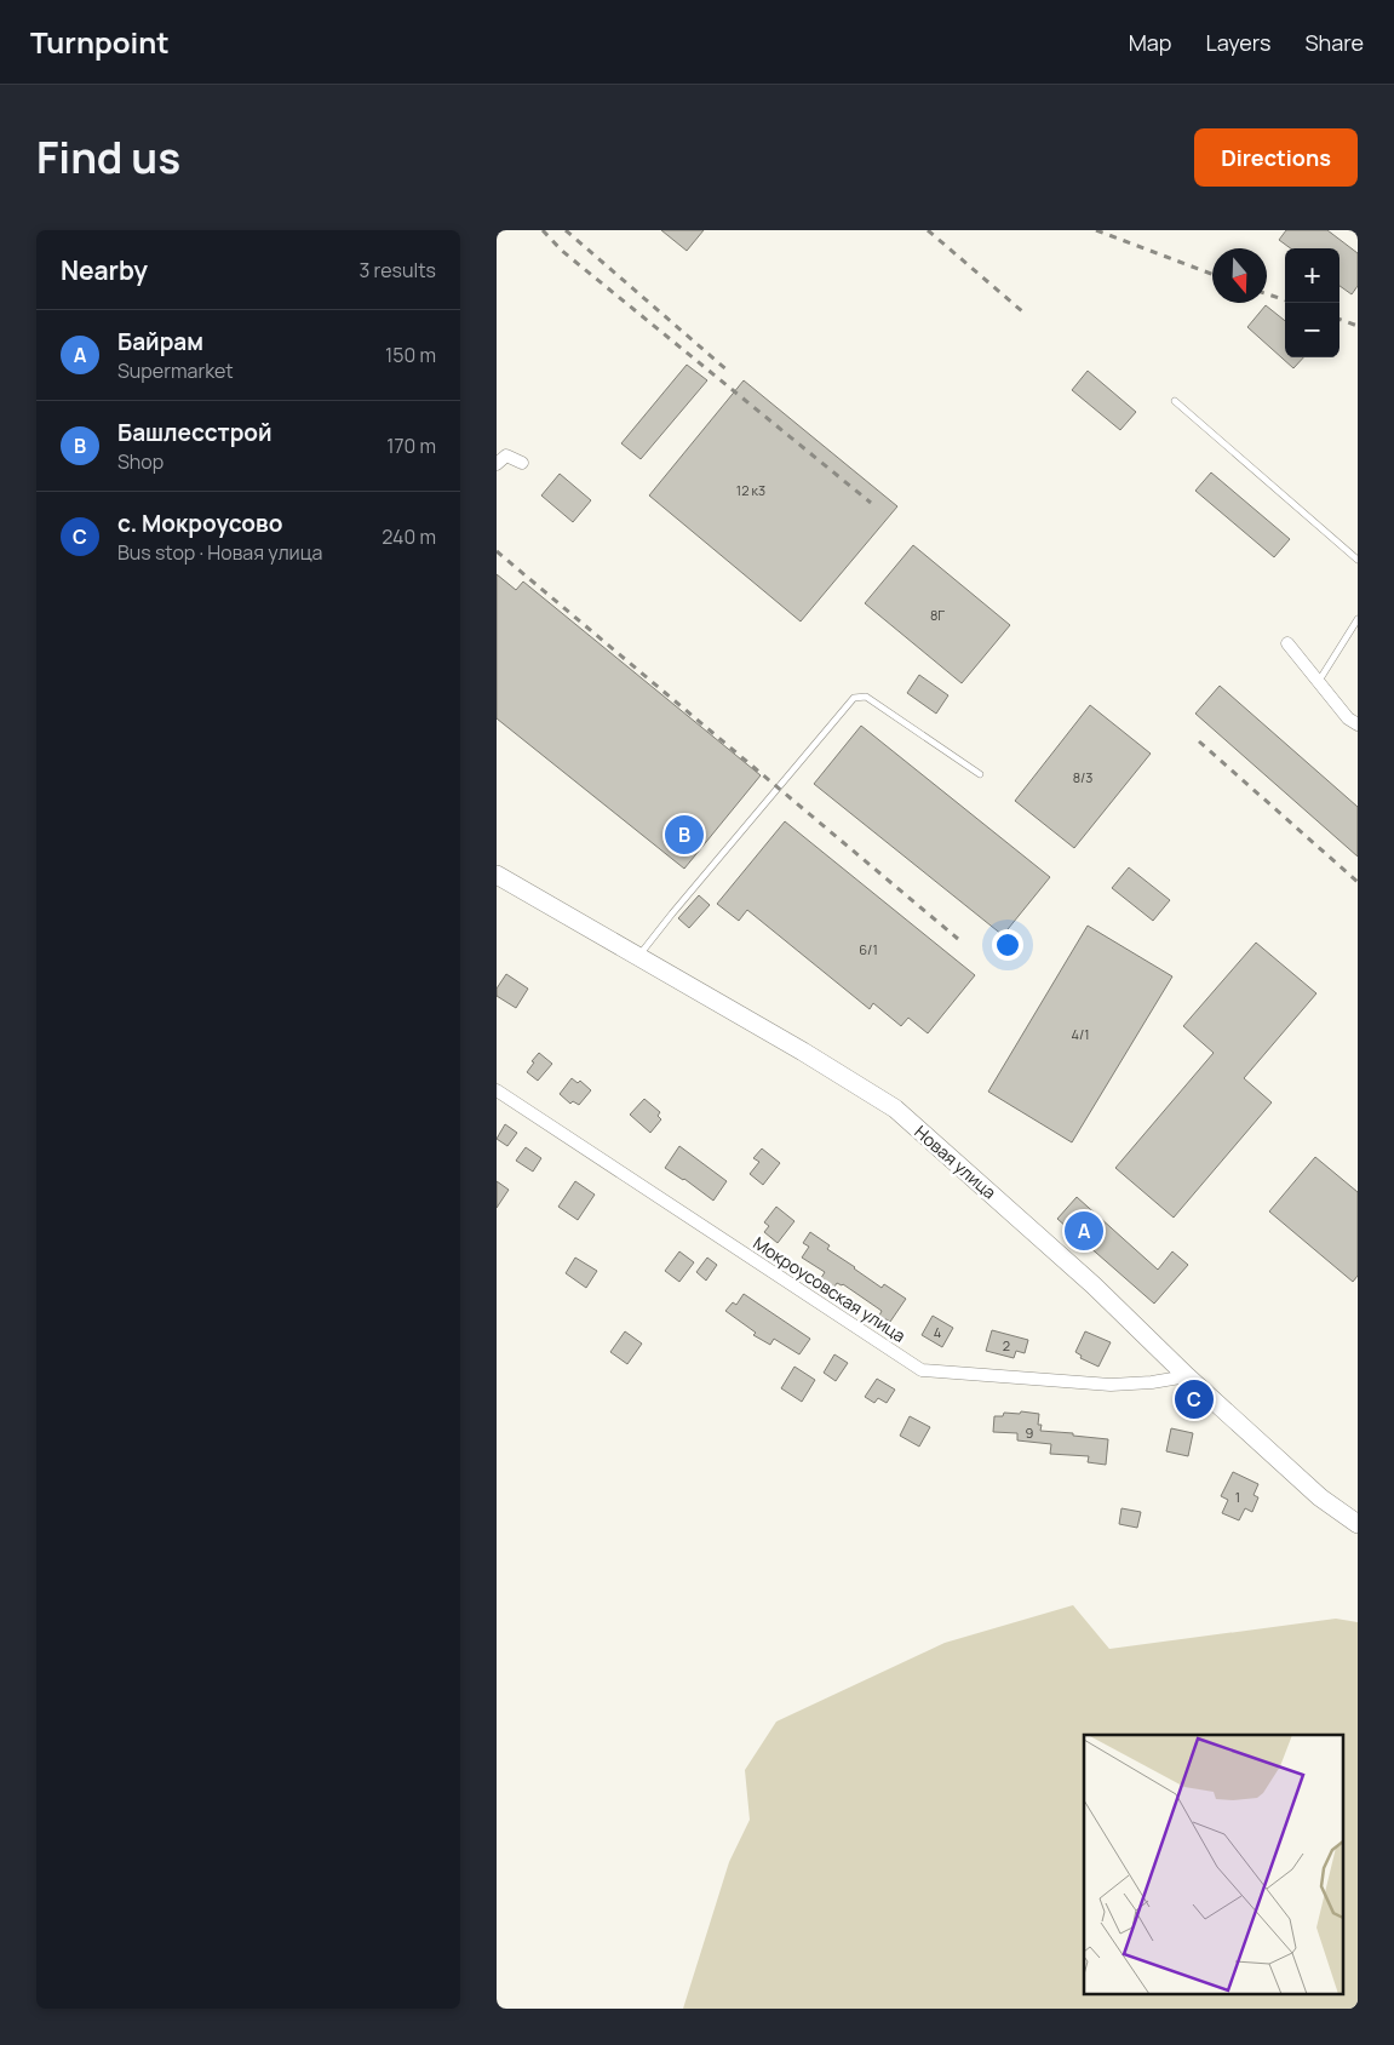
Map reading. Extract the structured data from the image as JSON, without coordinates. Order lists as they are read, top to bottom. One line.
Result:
{"streets":{"main road":["Новая улица"],"street":["Мокроусовская улица"]},"crossings":[["Новая улица","Мокроусовская улица"]],"house_numbers":["12 к3","8Г","8/3","6/1","4/1","4","2","9","1"],"north":"bottom","page":{"header":"Turnpoint","nav":["Map","Layers","Share"],"title":"Find us","buttons":"Directions","heading":["Nearby","3 results"],"map_buttons":["+","−"],"list":[{"mark":"A","name":"Байрам","note":"Supermarket","value":"150 m"},{"mark":"B","name":"Башлесстрой","note":"Shop","value":"170 m"},{"mark":"C","name":"с. Мокроусово","note":"Bus stop · Новая улица","value":"240 m"}],"pins":["B","A","C"]}}
